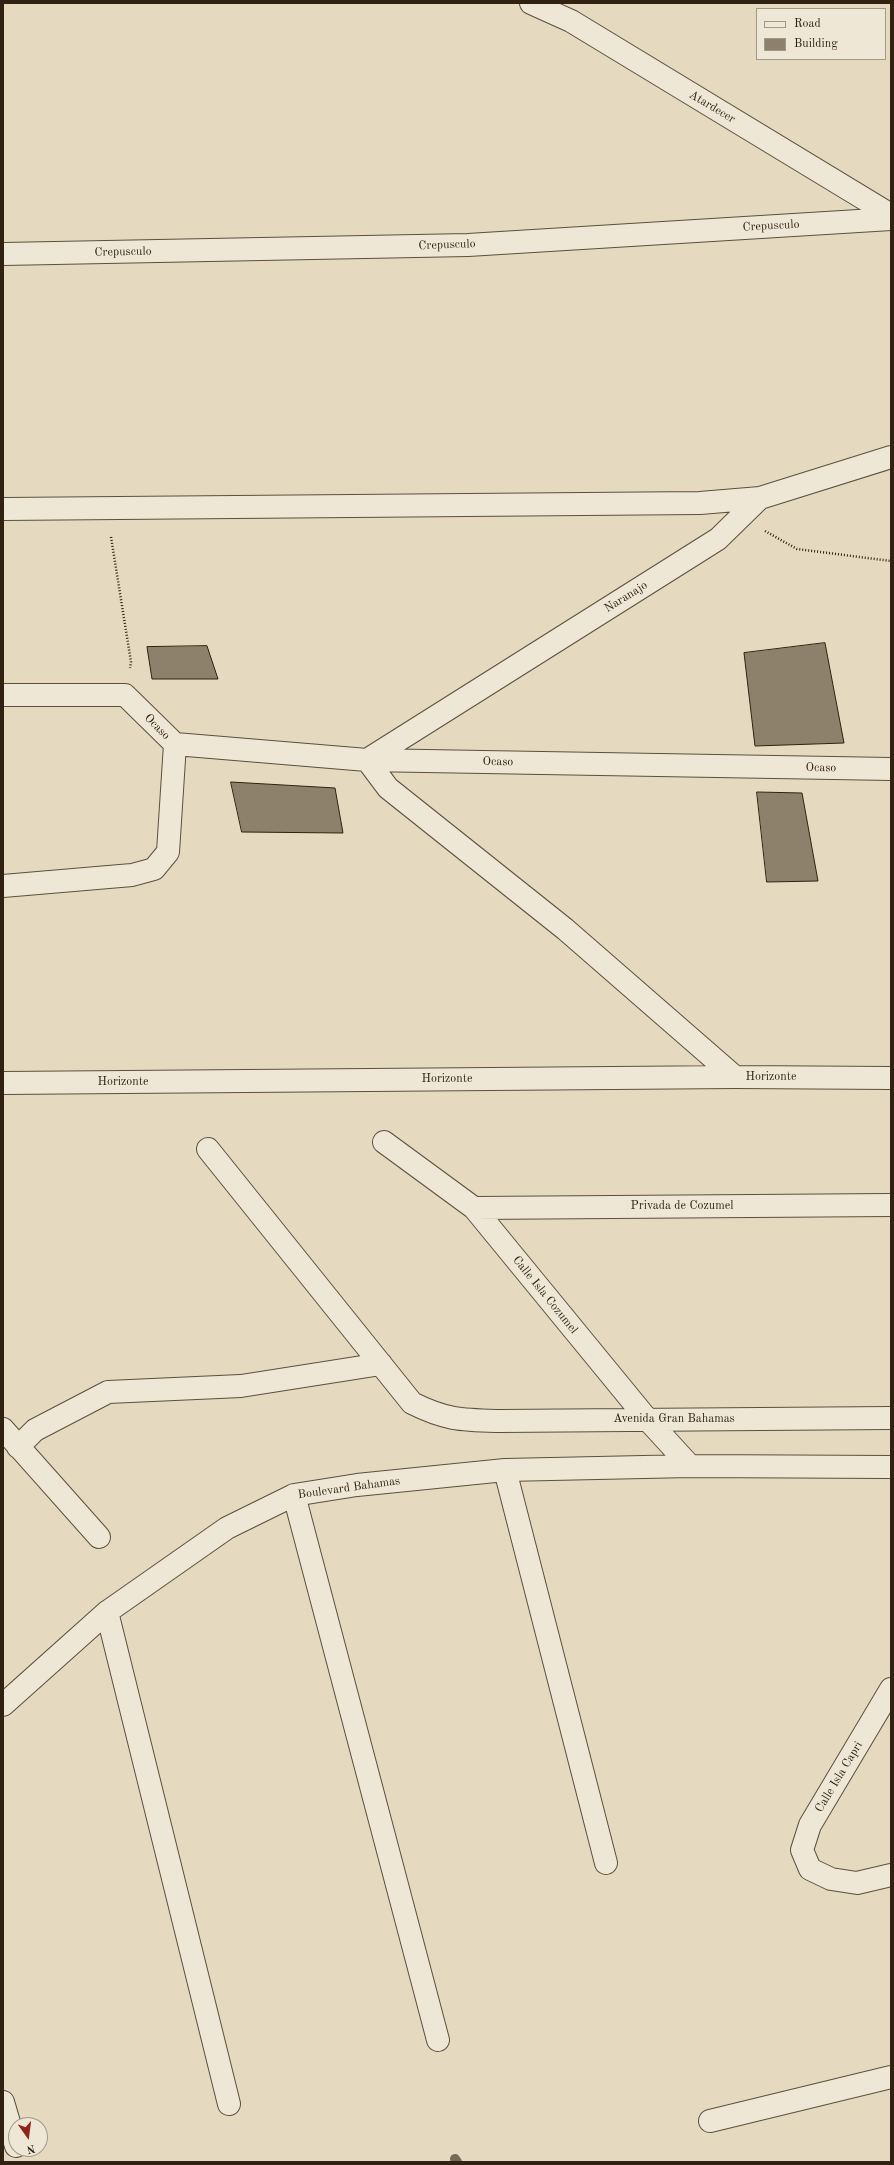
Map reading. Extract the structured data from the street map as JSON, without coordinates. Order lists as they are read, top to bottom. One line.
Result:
{"streets":{"street":["Atardecer","Crepusculo","Naranajo","Ocaso","Horizonte","Privada de Cozumel","Calle Isla Cozumel","Avenida Gran Bahamas","Boulevard Bahamas","Calle Isla Capri"]},"crossings":[["Naranajo","Ocaso"],["Privada de Cozumel","Calle Isla Cozumel"],["Calle Isla Cozumel","Avenida Gran Bahamas"]],"legend":["Road","Building"],"north":"bottom"}
